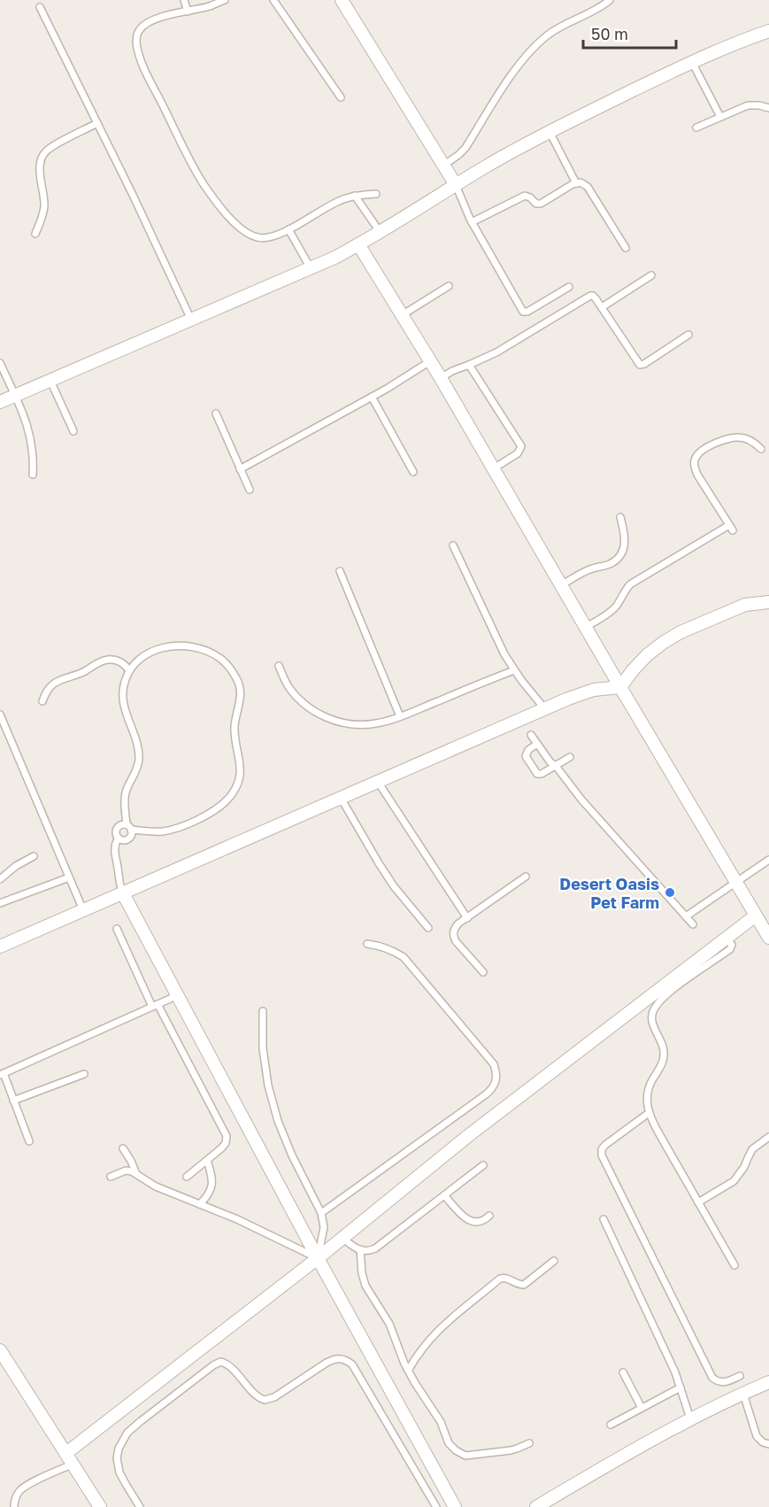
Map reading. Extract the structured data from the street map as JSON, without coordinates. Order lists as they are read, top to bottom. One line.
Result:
{"places":["Desert Oasis Pet Farm"],"scale_bar":"50 m"}
